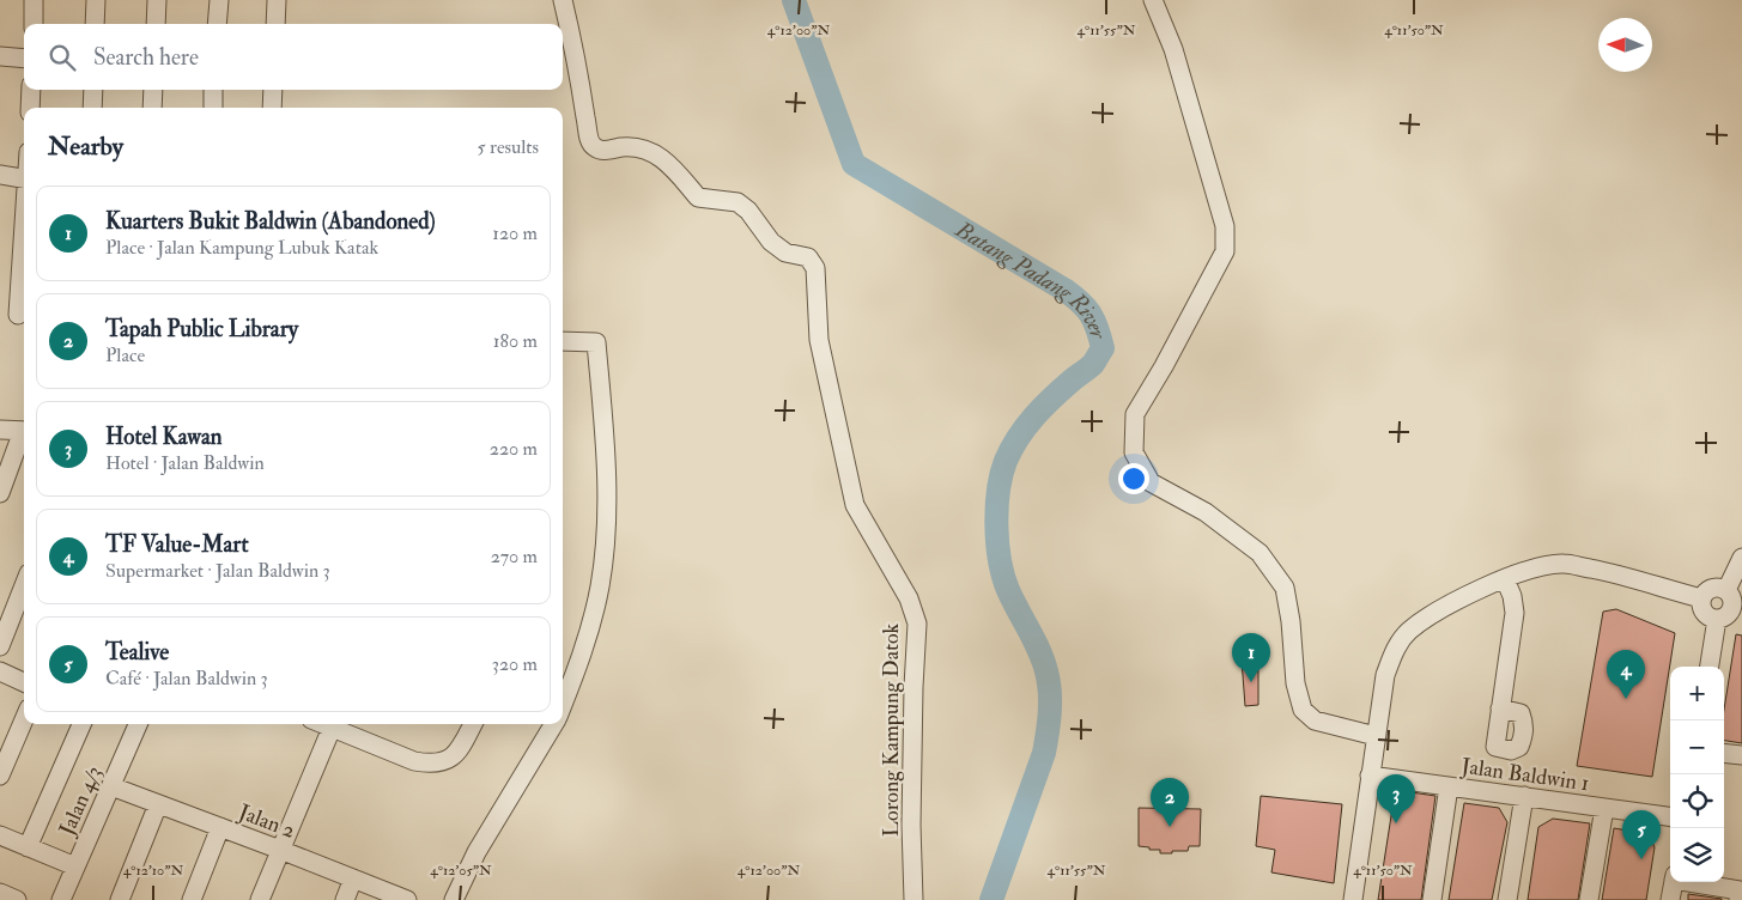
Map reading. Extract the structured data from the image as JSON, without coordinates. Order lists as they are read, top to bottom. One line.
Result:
{"streets":{"street":["Lorong Kampung Datok","Jalan Baldwin 1","Jalan 4/3","Jalan 2"]},"crossings":[["Jalan 4/3","Jalan 2"]],"water":["Batang Padang River"],"north":"left","page":{"search":"Search here","heading":["Nearby","5 results"],"list":[{"mark":"1","name":"Kuarters Bukit Baldwin (Abandoned)","note":"Place · Jalan Kampung Lubuk Katak","value":"120 m"},{"mark":"2","name":"Tapah Public Library","note":"Place","value":"180 m"},{"mark":"3","name":"Hotel Kawan","note":"Hotel · Jalan Baldwin","value":"220 m"},{"mark":"4","name":"TF Value-Mart","note":"Supermarket · Jalan Baldwin 3","value":"270 m"},{"mark":"5","name":"Tealive","note":"Café · Jalan Baldwin 3","value":"320 m"}],"pins":["1","4","3","2","5"],"map_buttons":["+","−"]},"coordinates":["4°12'00\"N","4°11'55\"N","4°11'50\"N","4°12'10\"N","4°12'05\"N"]}
